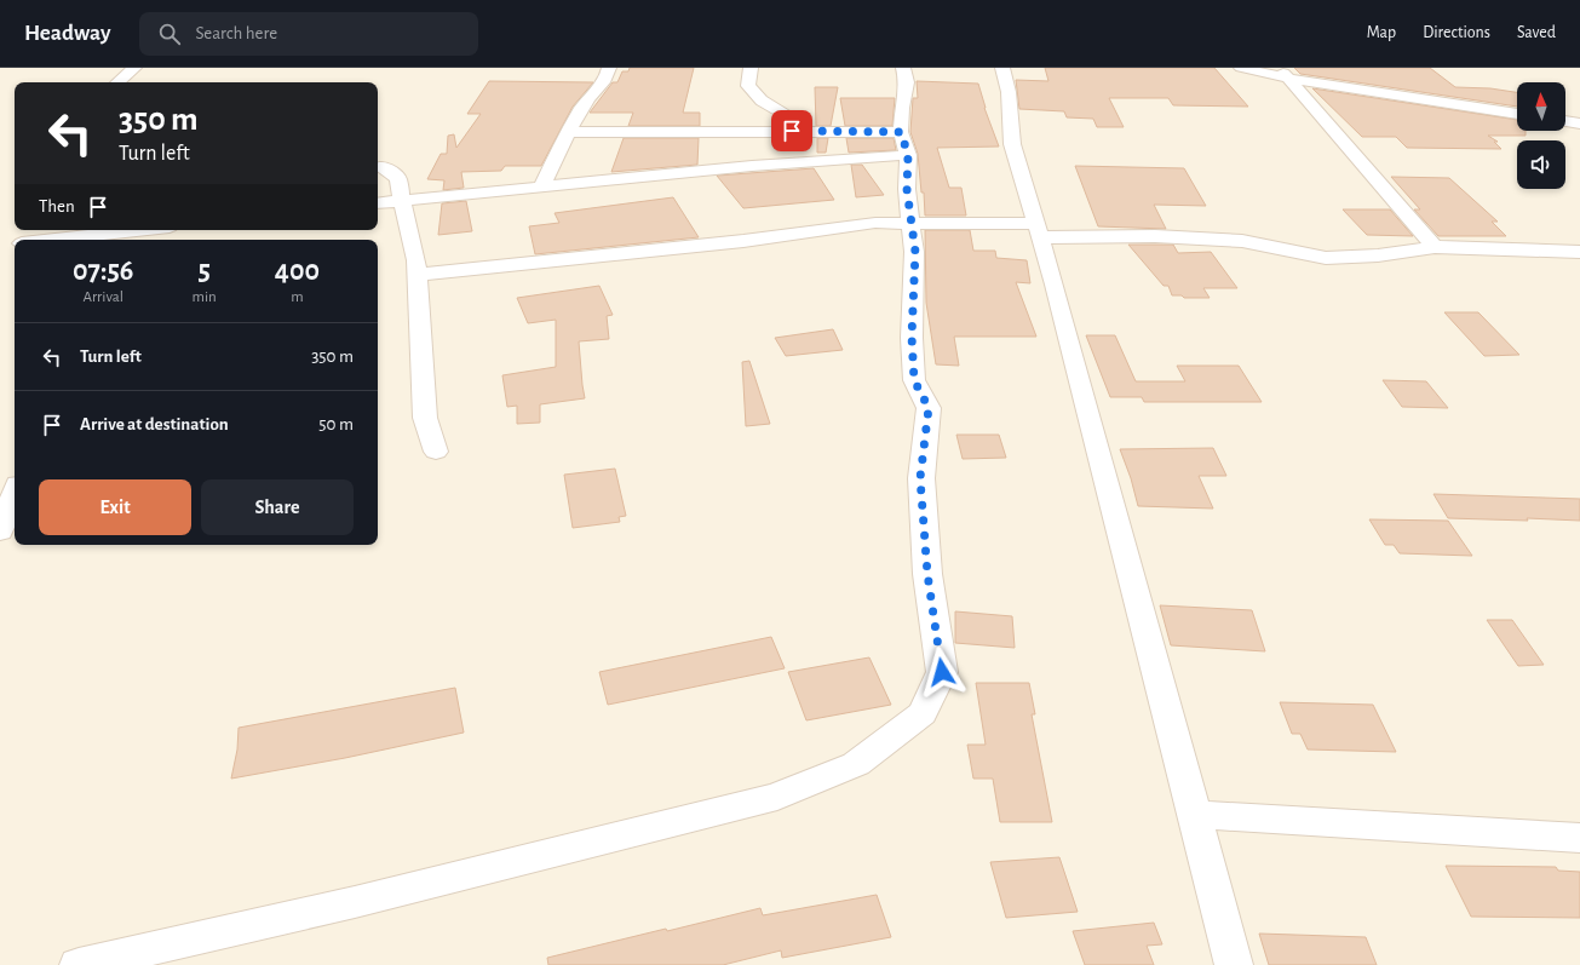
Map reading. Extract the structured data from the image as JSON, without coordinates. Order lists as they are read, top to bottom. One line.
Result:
{"north":"top","page":{"header":"Headway","search":"Search here","nav":["Map","Directions","Saved"],"turn":["350 m","Turn left"],"then":"Then","eta":["07:56","Arrival","5","min","400","m"],"list":[{"name":"Turn left","value":"350 m"},{"name":"Arrive at destination","value":"50 m"}],"buttons":["Exit","Share"]}}
